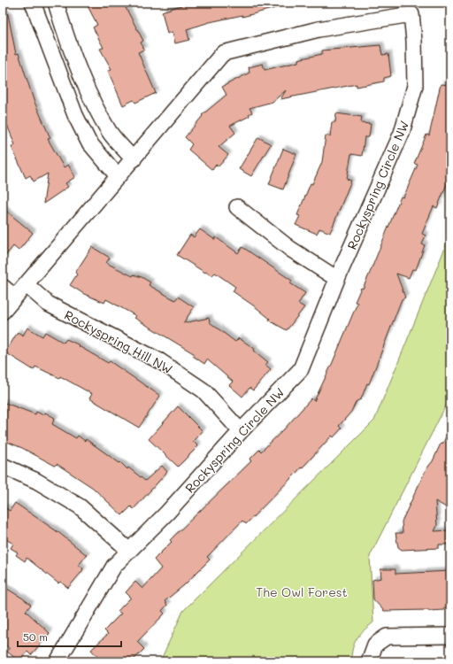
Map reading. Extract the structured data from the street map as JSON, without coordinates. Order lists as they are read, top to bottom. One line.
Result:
{"streets":{"street":["Rockyspring Circle NW","Rockyspring Hill NW"]},"crossings":[["Rockyspring Circle NW","Rockyspring Hill NW"]],"parks":["The Owl Forest"],"scale_bar":"50 m"}
